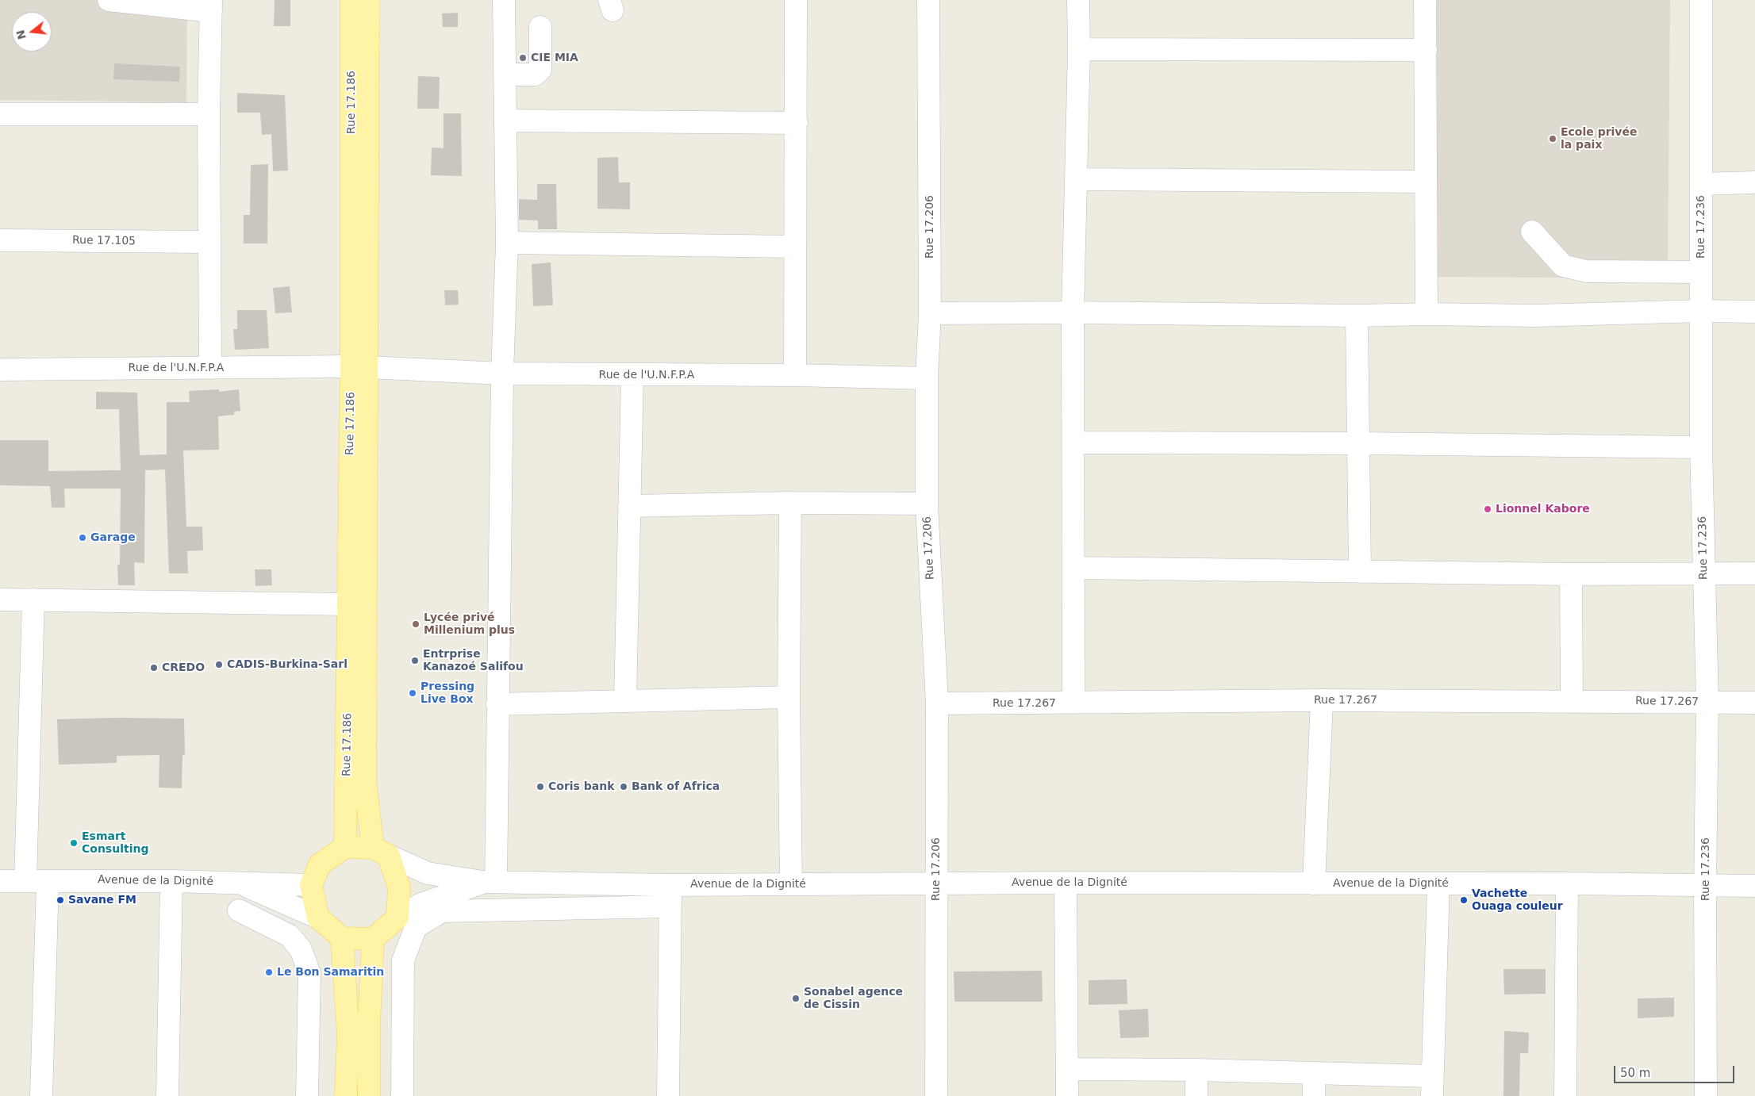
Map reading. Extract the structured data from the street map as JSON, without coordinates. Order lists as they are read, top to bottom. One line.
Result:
{"streets":{"main road":["Rue 17.186"],"street":["Rue 17.206","Rue 17.236","Rue 17.105","Rue de l'U.N.F.P.A","Rue 17.267","Avenue de la Dignité"]},"crossings":[["Rue 17.186","Rue de l'U.N.F.P.A"],["Rue 17.186","Avenue de la Dignité"],["Rue 17.206","Rue de l'U.N.F.P.A"],["Rue 17.206","Rue 17.267"],["Rue 17.206","Avenue de la Dignité"],["Rue 17.236","Rue 17.267"],["Rue 17.236","Avenue de la Dignité"]],"places":["CIE MIA","Ecole privée la paix","Lionnel Kabore","Garage","Lycée privé Millenium plus","Entrprise Kanazoé Salifou","CADIS-Burkina-Sarl","CREDO","Pressing Live Box","Coris bank","Bank of Africa","Esmart Consulting","Savane FM","Vachette Ouaga couleur","Le Bon Samaritin","Sonabel agence de Cissin"],"scale_bar":"50 m","north":"left"}
